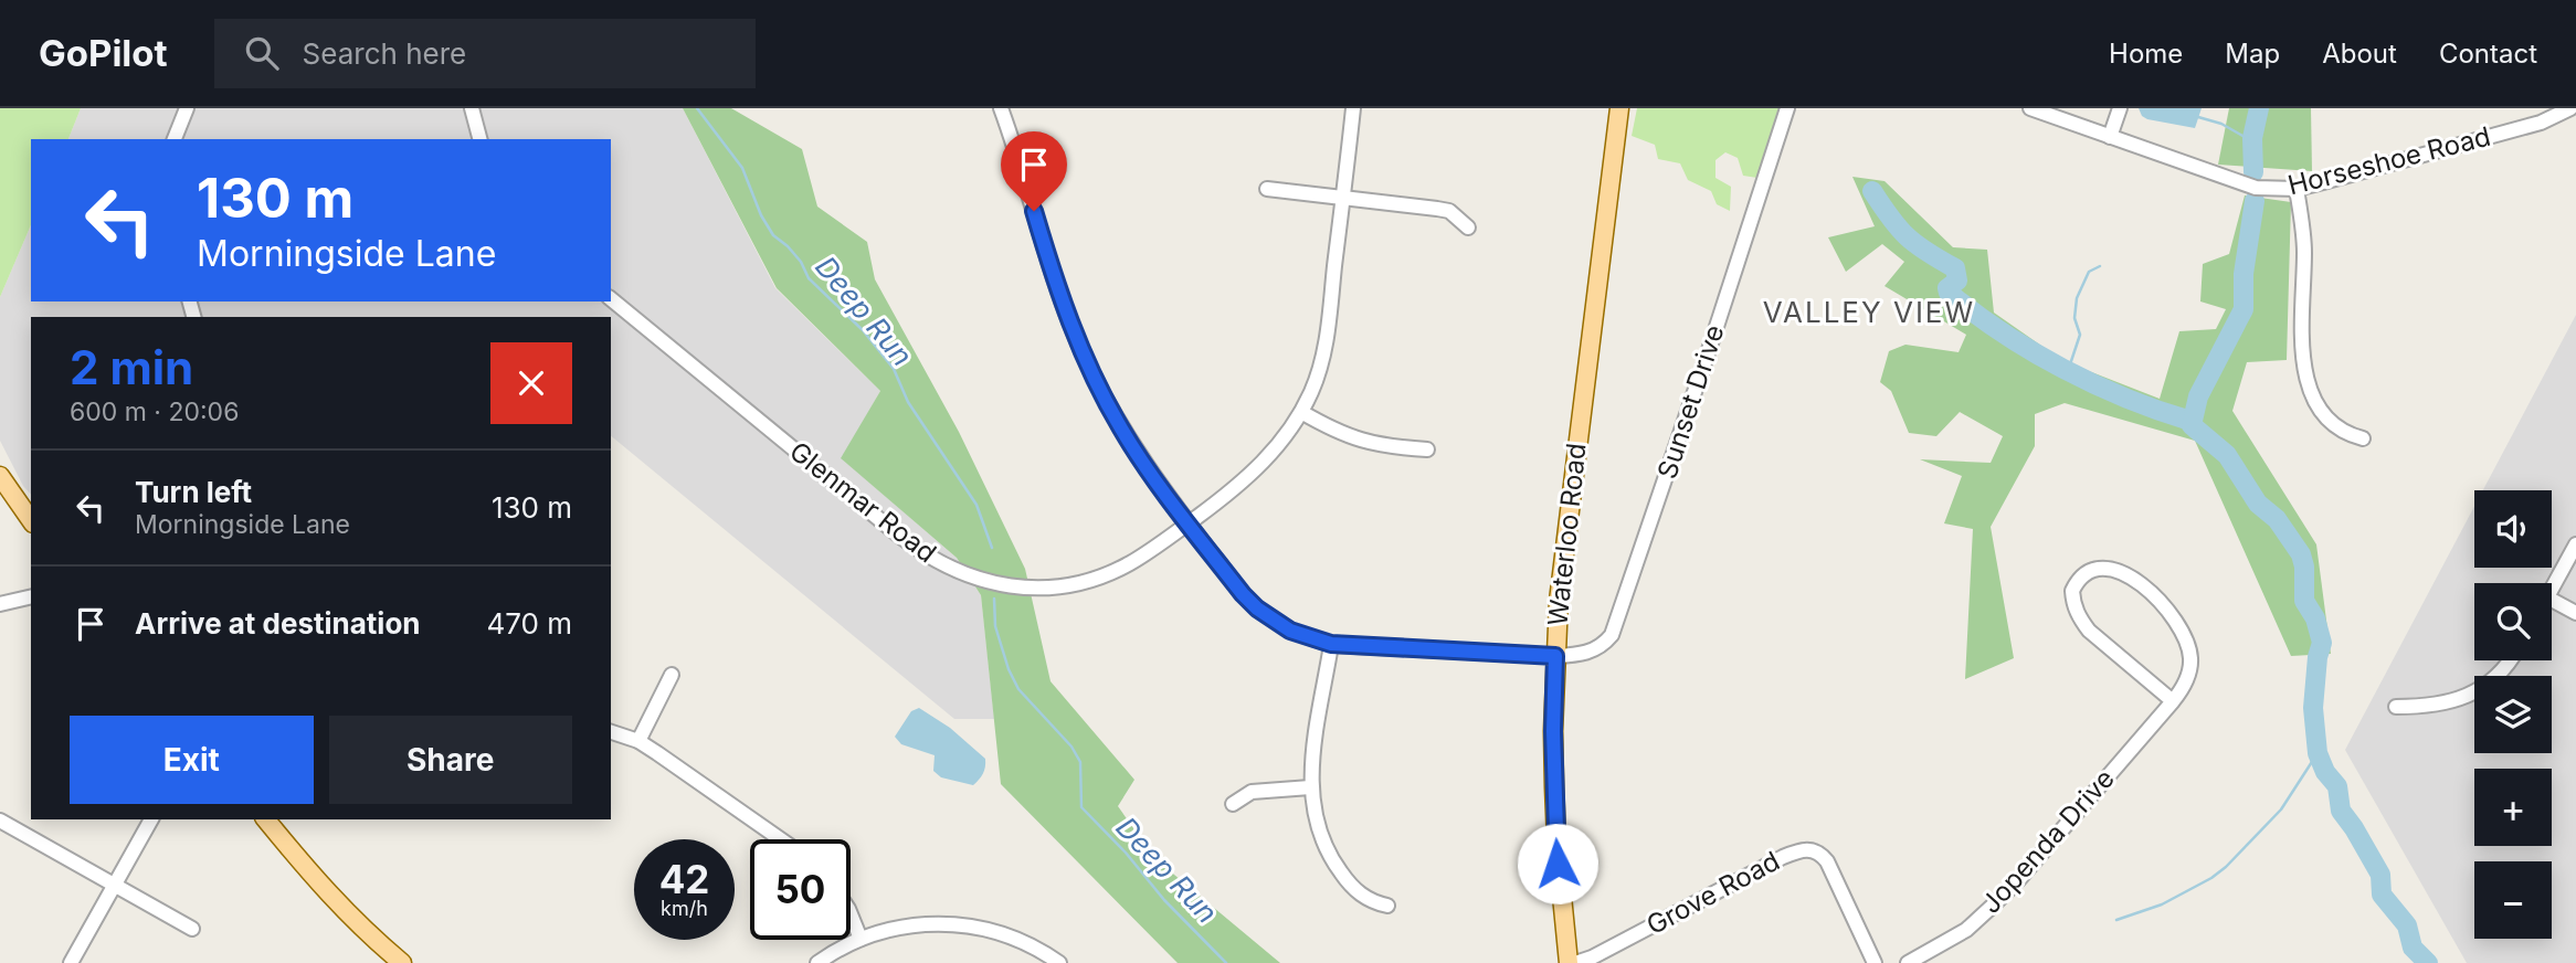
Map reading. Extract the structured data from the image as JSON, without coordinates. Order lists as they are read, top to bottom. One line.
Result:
{"streets":{"main road":["Waterloo Road"],"street":["Horseshoe Road","Sunset Drive","Glenmar Road","Jopenda Drive","Grove Road"]},"crossings":[["Sunset Drive","Glenmar Road"],["Sunset Drive","Waterloo Road"]],"districts":["VALLEY VIEW"],"water":["Deep Run"],"page":{"header":"GoPilot","search":"Search here","nav":["Home","Map","About","Contact"],"turn":["130 m","Morningside Lane"],"heading":["2 min","600 m · 20:06"],"list":[{"name":"Turn left","note":"Morningside Lane","value":"130 m"},{"name":"Arrive at destination","value":"470 m"}],"map_buttons":["+","−"],"buttons":["Exit","Share"],"speed":"42 km/h","limit":"50"}}
